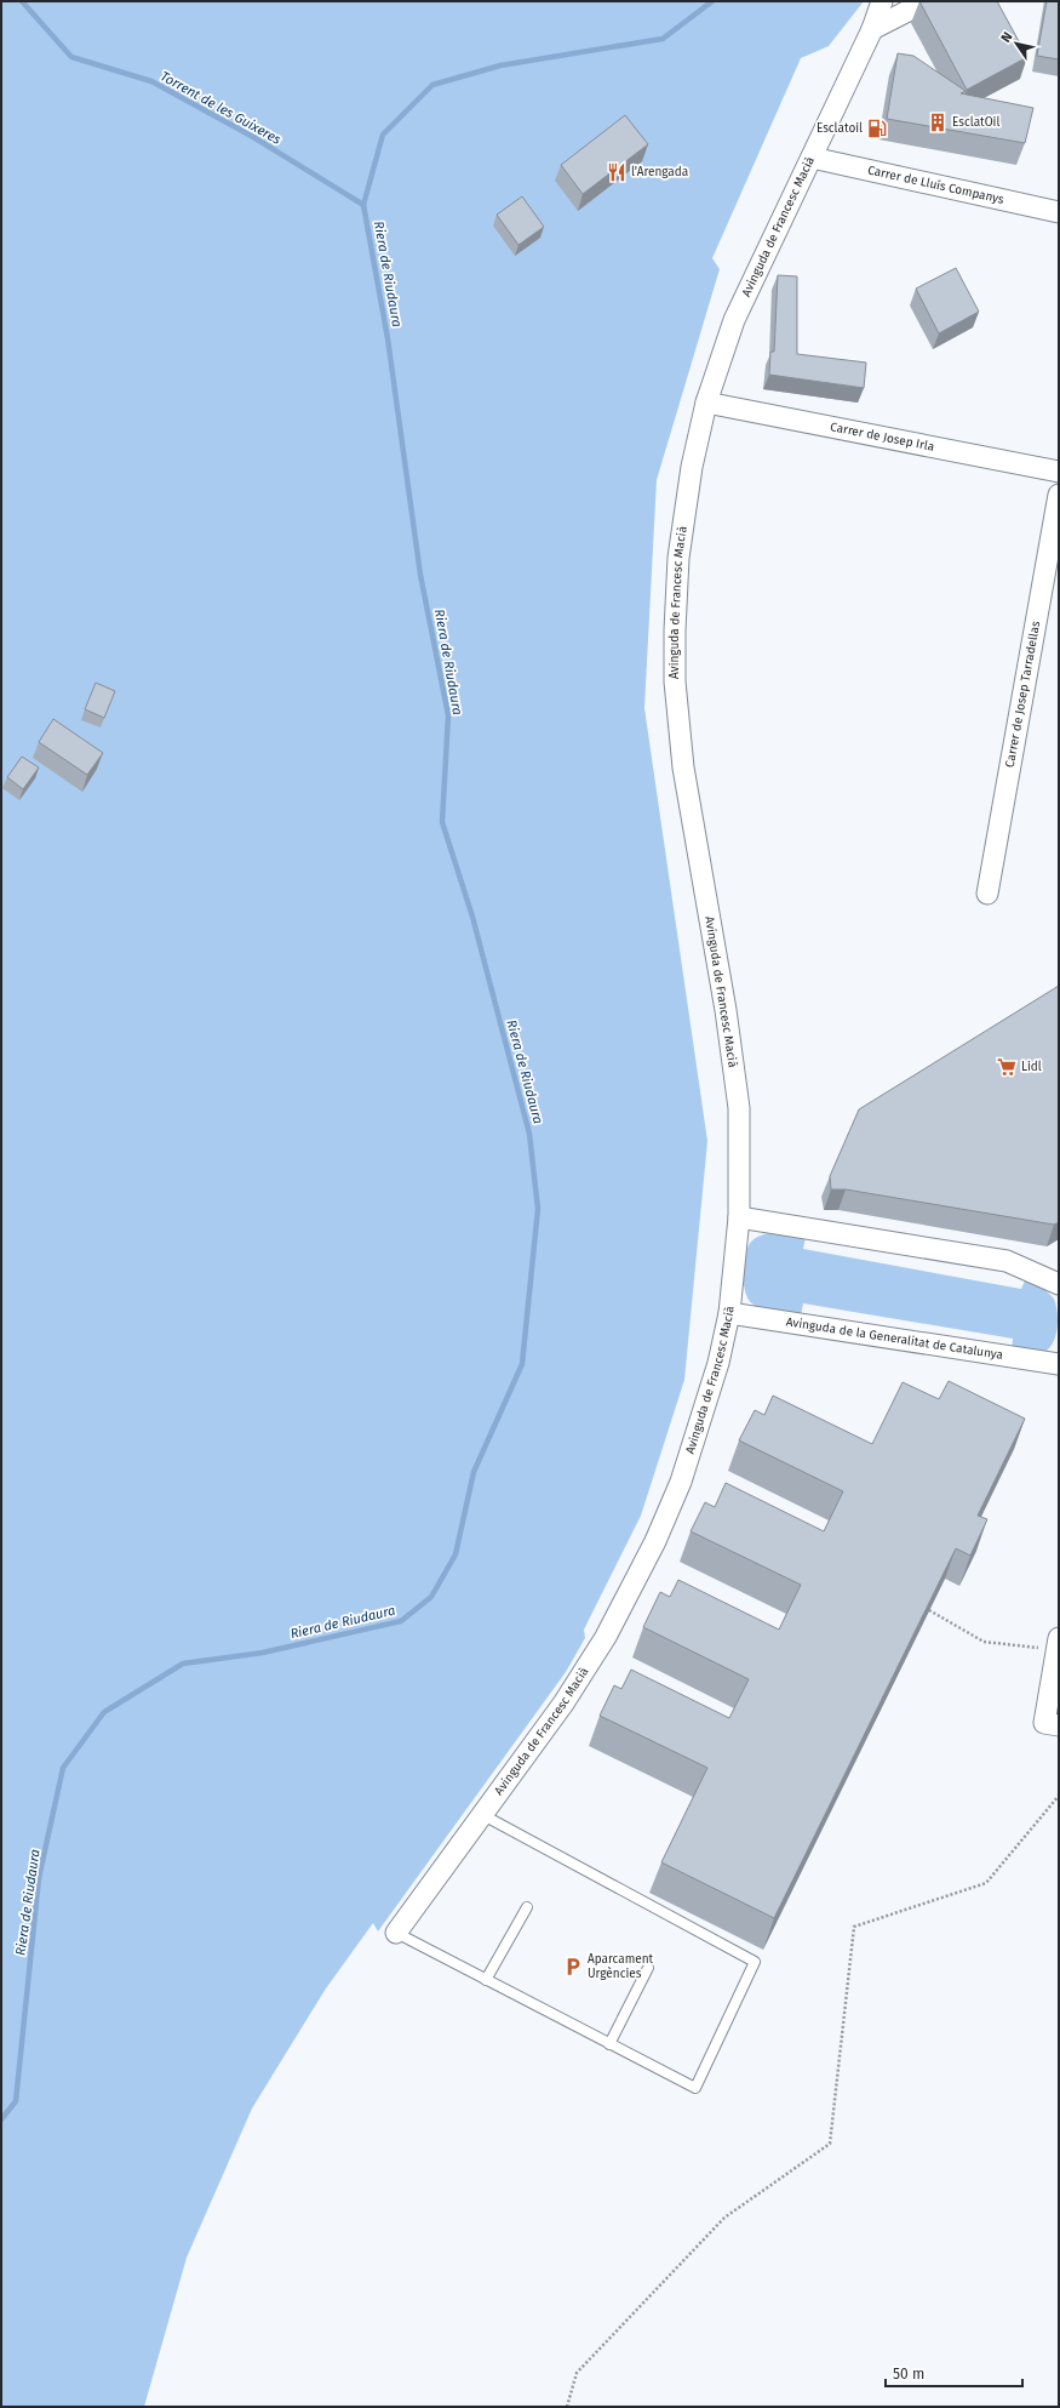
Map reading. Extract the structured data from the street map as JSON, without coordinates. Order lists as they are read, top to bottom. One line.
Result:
{"streets":{"street":["Carrer de Lluís Companys","Avinguda de Francesc Macià","Carrer de Josep Irla","Carrer de Josep Tarradellas","Avinguda de la Generalitat de Catalunya"]},"crossings":[["Carrer de Lluís Companys","Avinguda de Francesc Macià"],["Avinguda de Francesc Macià","Carrer de Josep Irla"],["Avinguda de Francesc Macià","Avinguda de la Generalitat de Catalunya"]],"water":["Torrent de les Guixeres","Riera de Riudaura"],"places":{"building":["EsclatOil"],"fuel station":["Esclatoil"],"restaurant":["l'Arengada"],"supermarket":["Lidl"],"parking":["Aparcament Urgències"]},"scale_bar":"50 m","north":"top left"}
